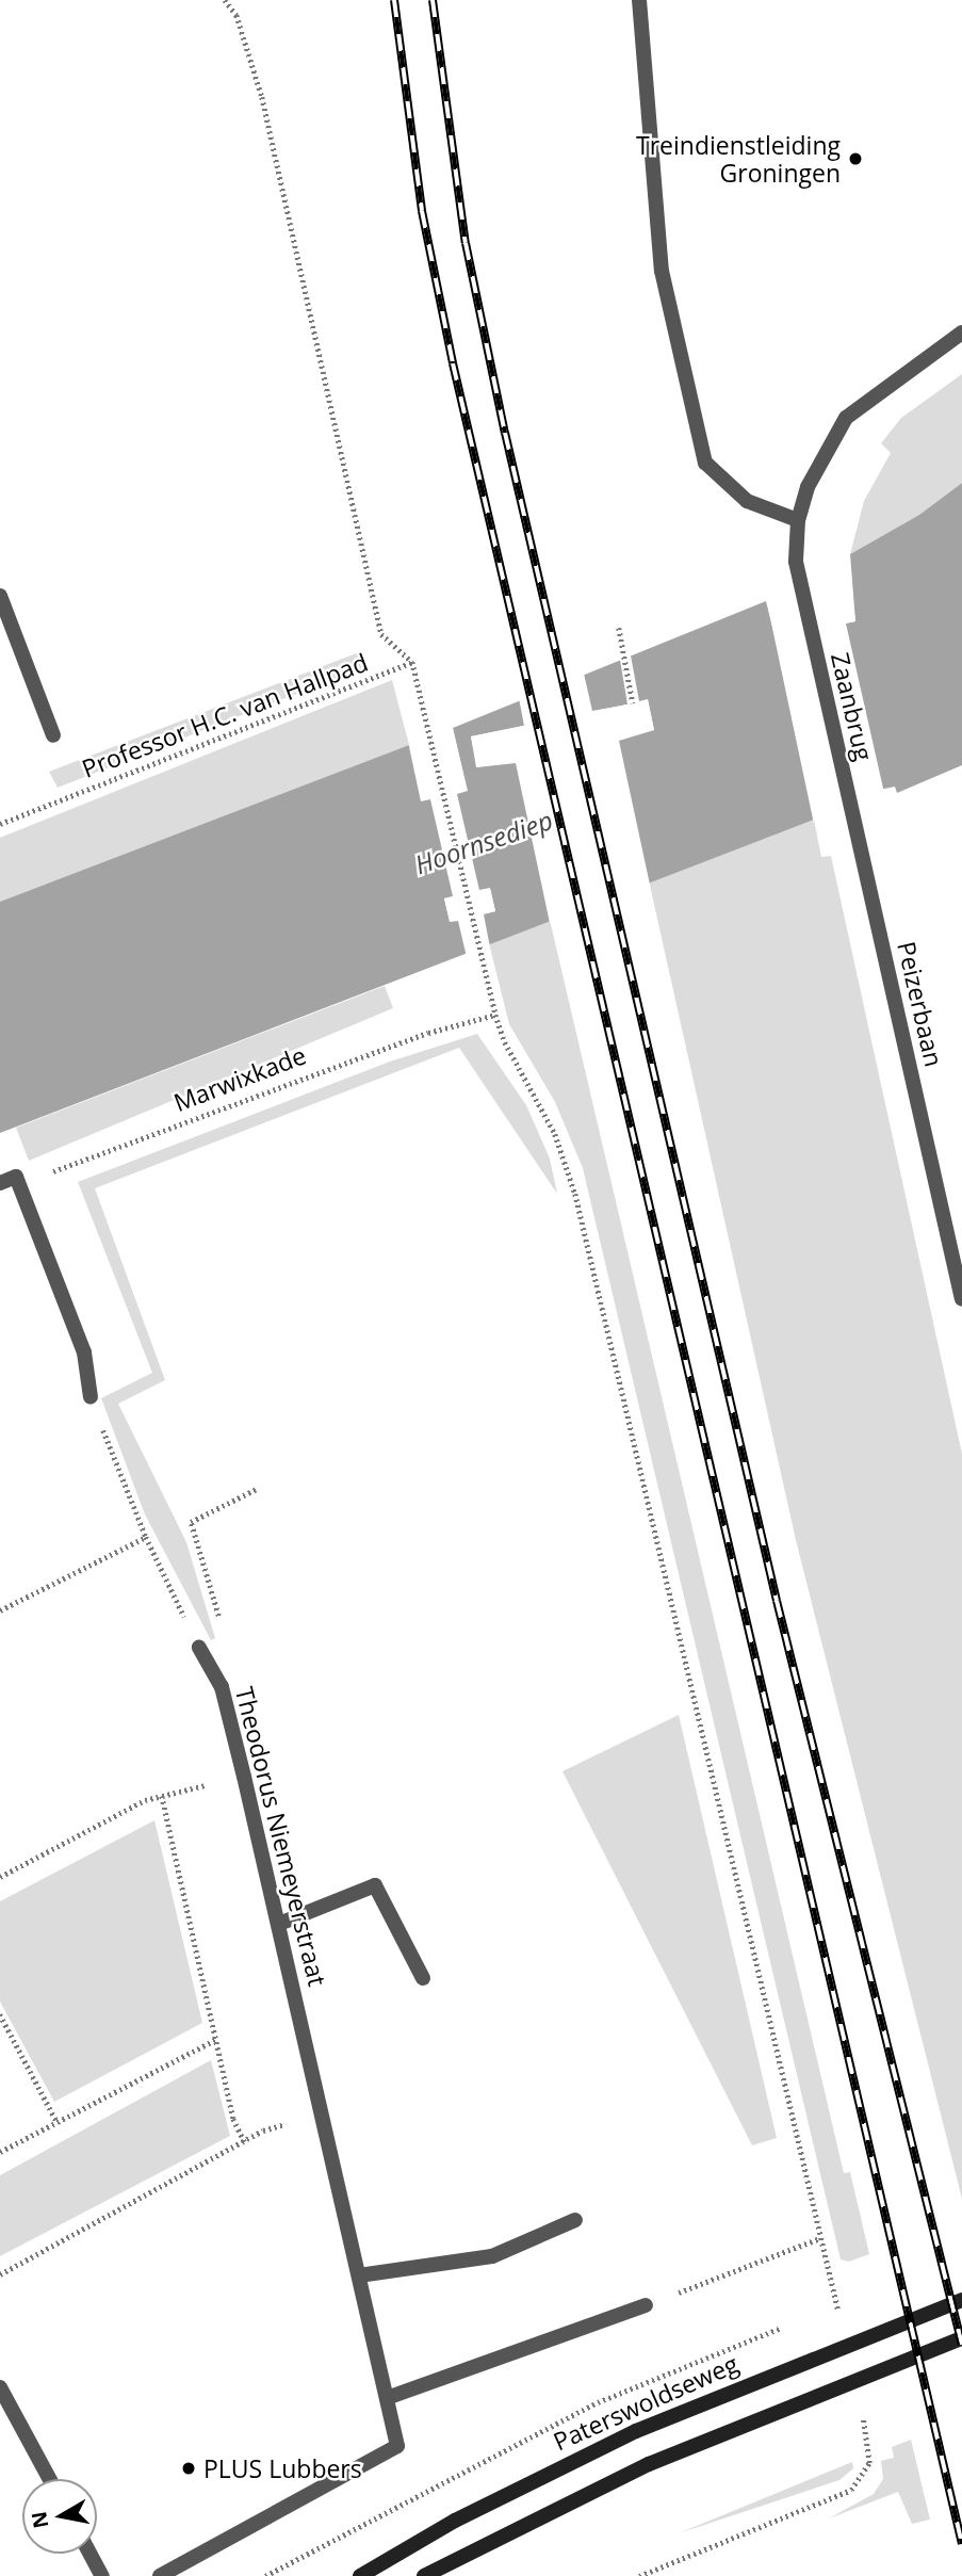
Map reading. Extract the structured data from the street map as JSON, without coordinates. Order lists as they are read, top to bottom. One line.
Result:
{"streets":{"main road":["Paterswoldseweg"],"street":["Zaanbrug","Peizerbaan","Theodorus Niemeyerstraat"],"path":["Professor H.C. van Hallpad","Marwixkade"]},"crossings":[["Zaanbrug","Peizerbaan"]],"water":["Hoornsediep"],"places":["Treindienstleiding Groningen","PLUS Lubbers"],"north":"left"}
